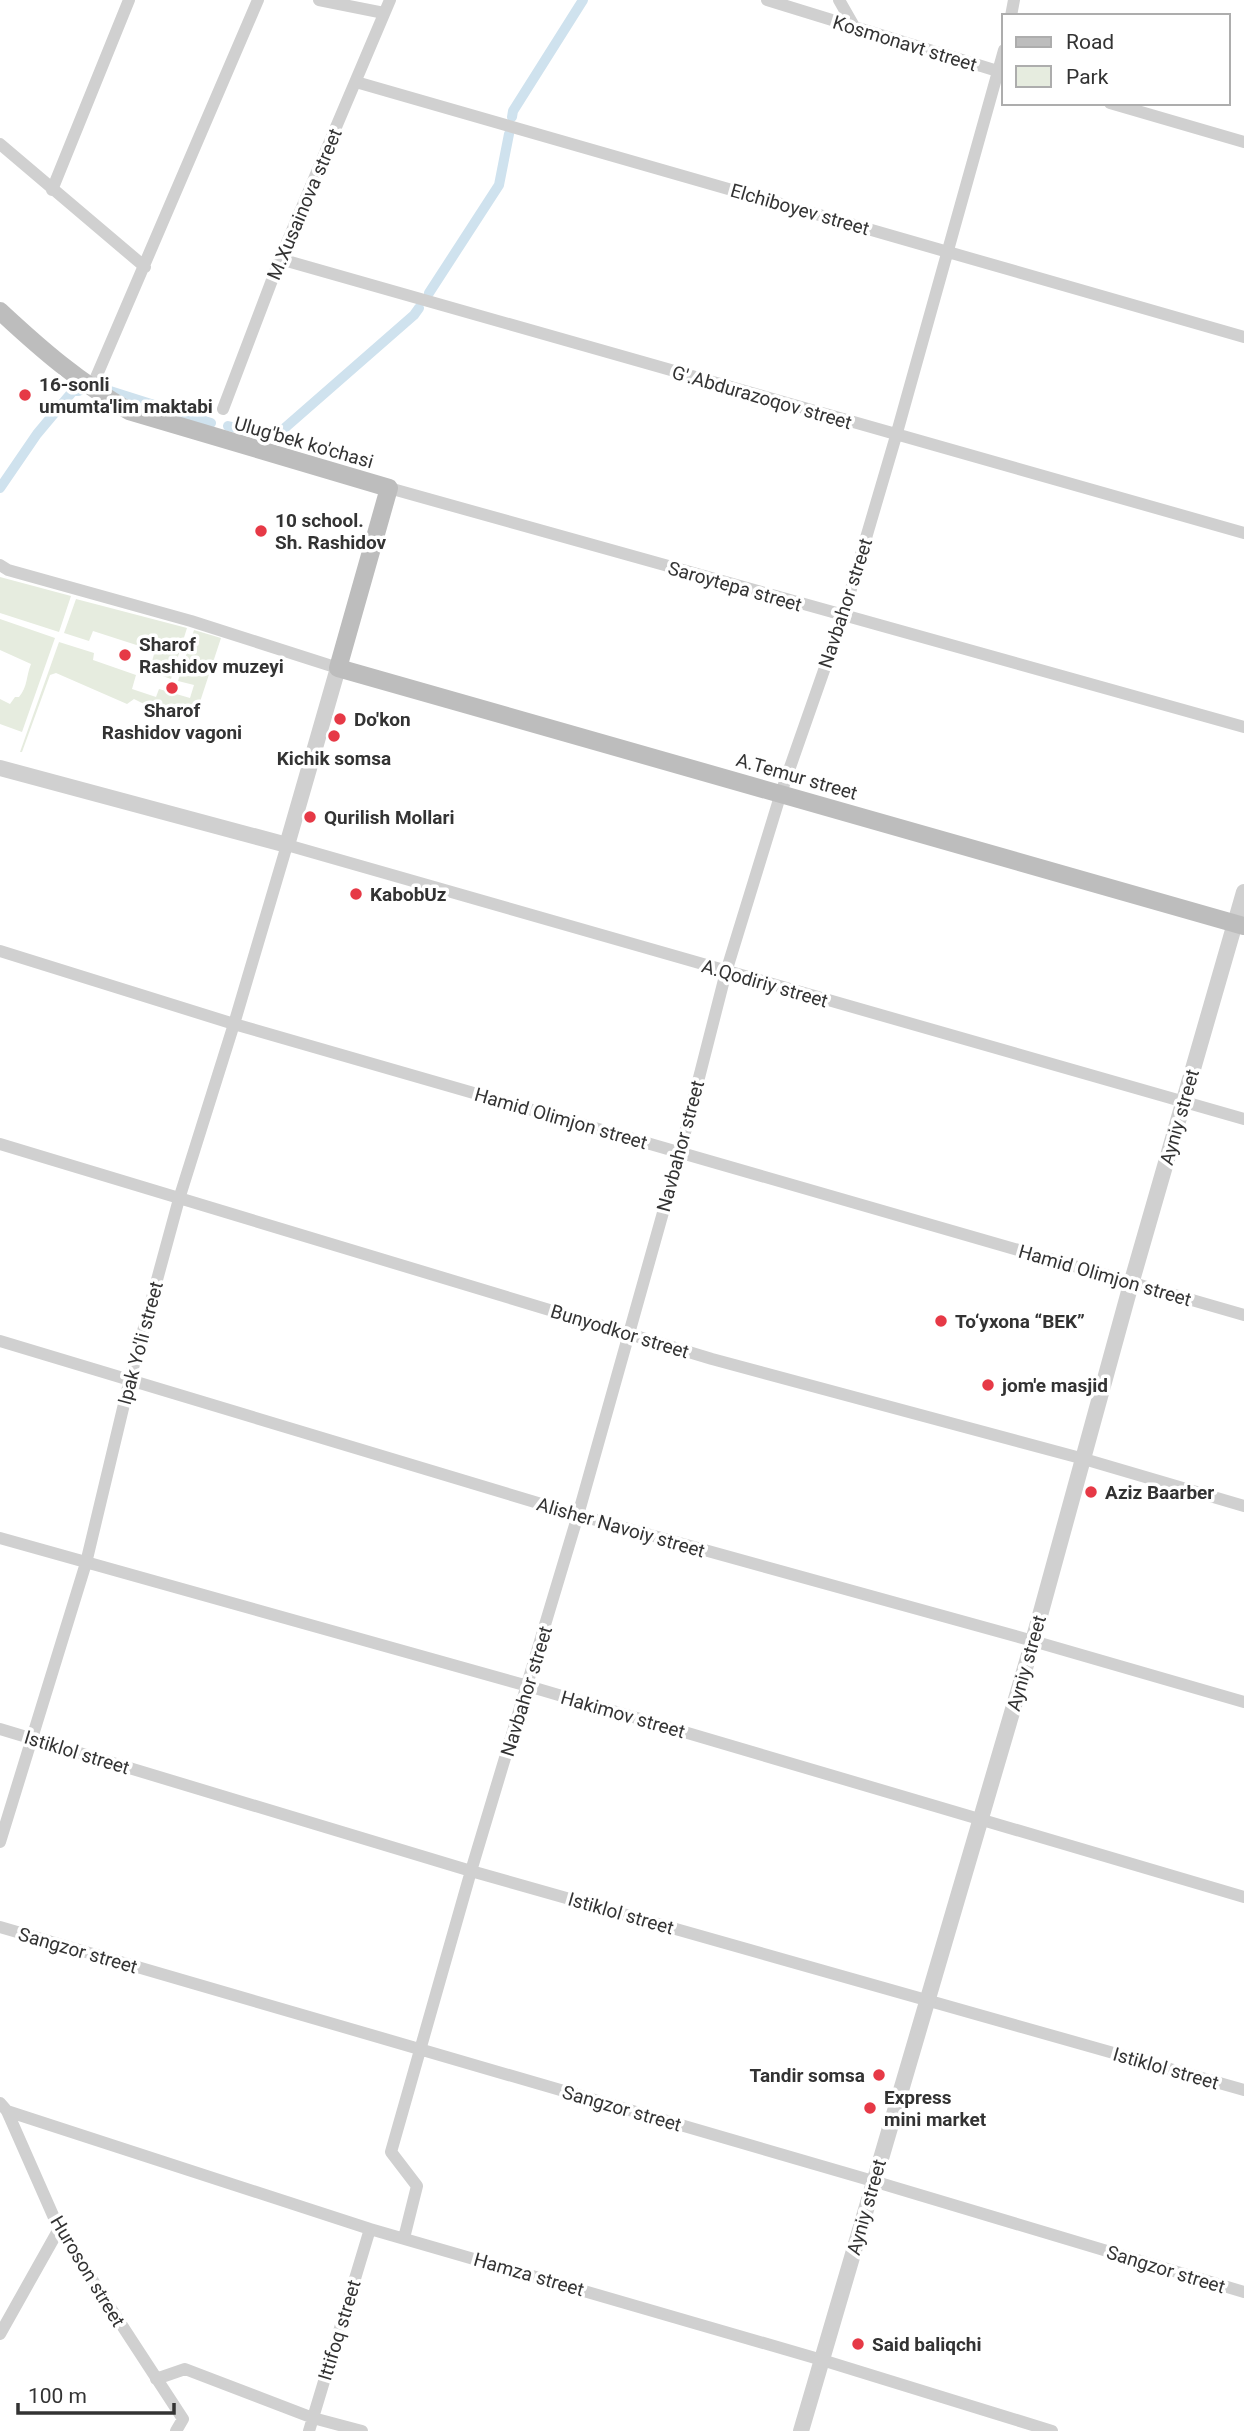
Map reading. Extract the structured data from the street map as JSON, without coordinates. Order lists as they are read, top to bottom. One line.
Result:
{"streets":{"main road":["Ulug'bek ko'chasi","A.Temur street"],"street":["Kosmonavt street","M.Xusainova street","Elchiboyev street","G'.Abdurazoqov street","Saroytepa street","Navbahor street","A.Qodiriy street","Ayniy street","Hamid Olimjon street","Bunyodkor street","Ipak Yo'li street","Alisher Navoiy street","Hakimov street","Istiklol street","Sangzor street","Huroson street","Hamza street","Ittifoq street"]},"crossings":[["Kosmonavt street","Navbahor street"],["M.Xusainova street","Elchiboyev street"],["M.Xusainova street","G'.Abdurazoqov street"],["Elchiboyev street","Navbahor street"],["G'.Abdurazoqov street","Navbahor street"],["Ulug'bek ko'chasi","Saroytepa street"],["Saroytepa street","Navbahor street"],["Navbahor street","A.Temur street"],["Navbahor street","A.Qodiriy street"],["Navbahor street","Hamid Olimjon street"],["Navbahor street","Bunyodkor street"],["Navbahor street","Alisher Navoiy street"],["Navbahor street","Hakimov street"],["Navbahor street","Istiklol street"],["Navbahor street","Sangzor street"],["Navbahor street","Hamza street"],["A.Temur street","Ayniy street"],["A.Qodiriy street","Ayniy street"],["A.Qodiriy street","Ipak Yo'li street"],["Ayniy street","Hamid Olimjon street"],["Ayniy street","Bunyodkor street"],["Ayniy street","Alisher Navoiy street"],["Ayniy street","Hakimov street"],["Ayniy street","Istiklol street"],["Ayniy street","Sangzor street"],["Ayniy street","Hamza street"],["Hamid Olimjon street","Ipak Yo'li street"],["Bunyodkor street","Ipak Yo'li street"],["Ipak Yo'li street","Alisher Navoiy street"],["Ipak Yo'li street","Hakimov street"],["Ipak Yo'li street","Istiklol street"],["Huroson street","Hamza street"],["Hamza street","Ittifoq street"]],"places":["16-sonli umumta'lim maktabi","10 school. Sh. Rashidov","Sharof Rashidov muzeyi","Sharof Rashidov vagoni","Do'kon","Kichik somsa","Qurilish Mollari","KabobUz","To‘yxona “BEK”","jom'e masjid","Aziz Baarber","Tandir somsa","Express mini market","Said baliqchi"],"legend":["Road","Park"],"scale_bar":"100 m"}
